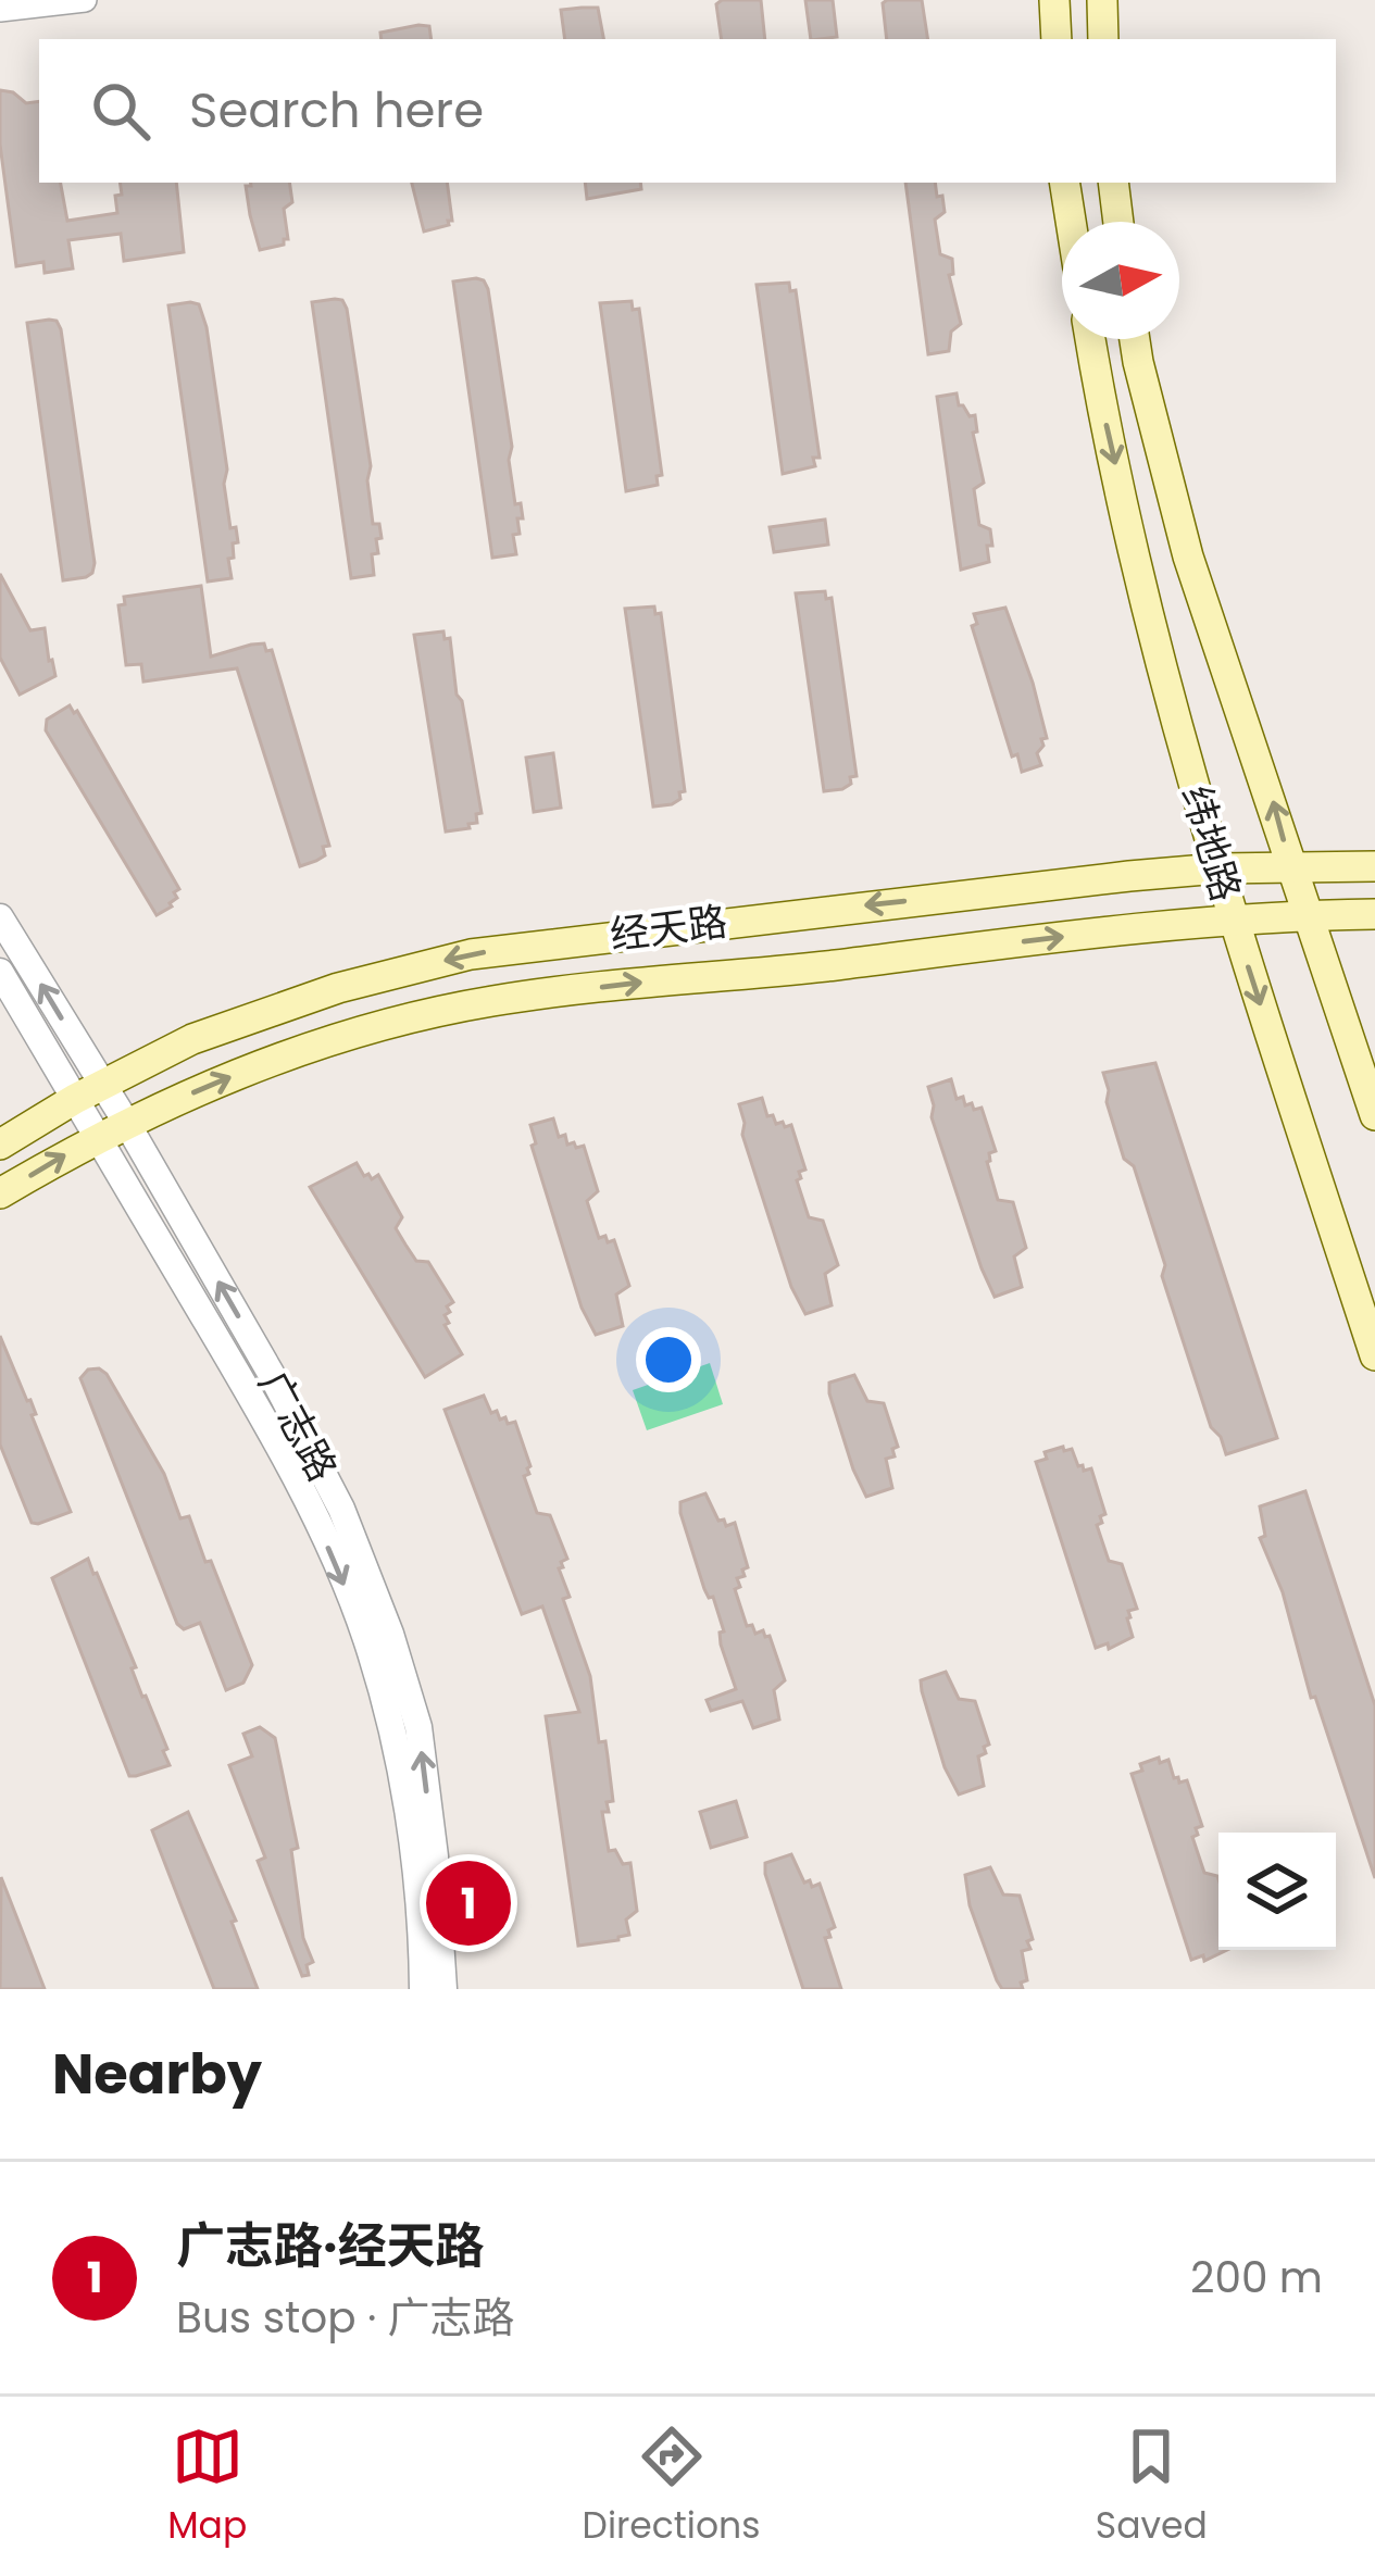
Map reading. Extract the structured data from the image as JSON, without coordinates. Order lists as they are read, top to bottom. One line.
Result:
{"streets":{"main road":["纬地路","经天路"],"street":["广志路"]},"crossings":[["纬地路","经天路"],["经天路","广志路"]],"north":"right","page":{"search":"Search here","pins":"1","heading":"Nearby","list":[{"mark":"1","name":"广志路·经天路","note":"Bus stop · 广志路","value":"200 m"}],"nav":["Map","Directions","Saved"]}}
